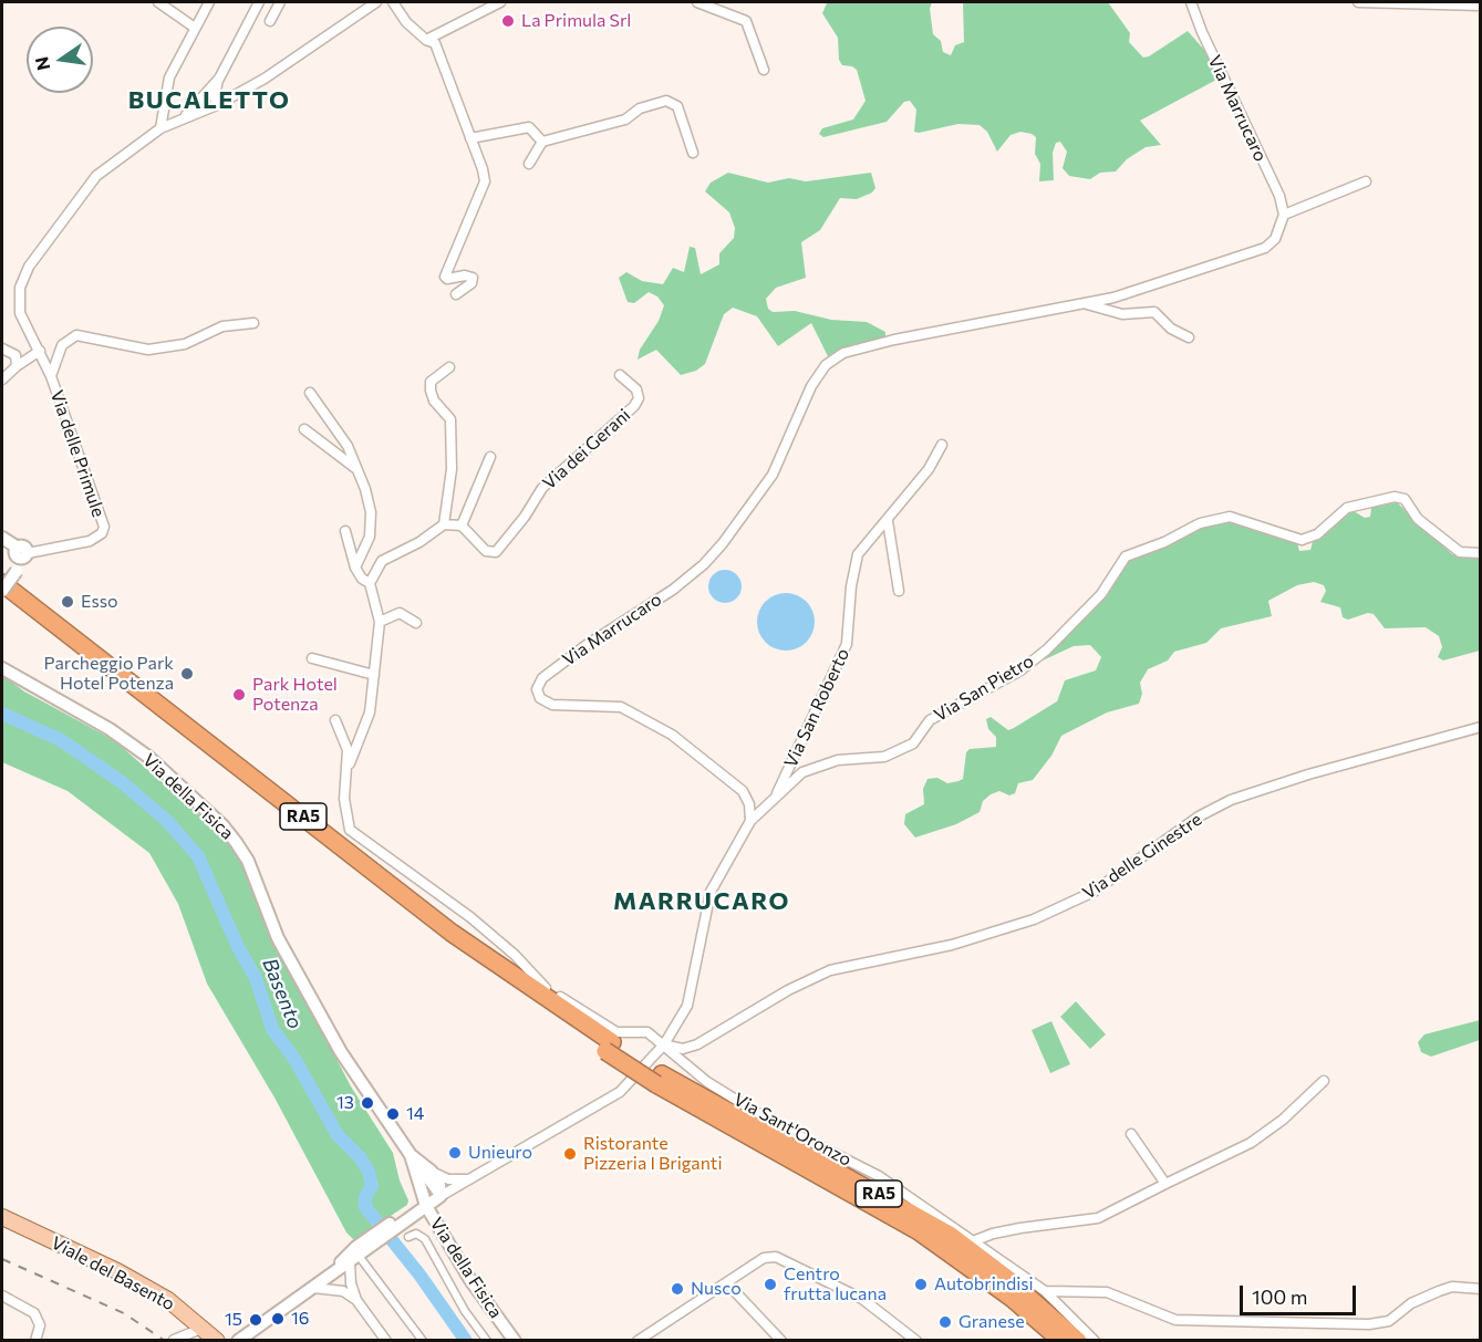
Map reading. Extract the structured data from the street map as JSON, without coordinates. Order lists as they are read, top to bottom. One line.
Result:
{"streets":{"highway":["RA5"],"main road":["Viale del Basento"],"street":["Via Marrucaro","Via dei Gerani","Via delle Primule","Via San Pietro","Via San Roberto","Via della Fisica","Via delle Ginestre","Via Sant'Oronzo"]},"crossings":[["Via Marrucaro","Via San Pietro"],["Via San Pietro","Via San Roberto"],["Via delle Ginestre","Via Sant'Oronzo"]],"districts":["BUCALETTO","MARRUCARO"],"water":["Basento"],"places":["La Primula Srl","Esso","Parcheggio Park Hotel Potenza","Park Hotel Potenza","13","14","Unieuro","Ristorante Pizzeria I Briganti","Centro frutta lucana","Autobrindisi","Nusco","16","15","Granese"],"scale_bar":"100 m","north":"left"}
